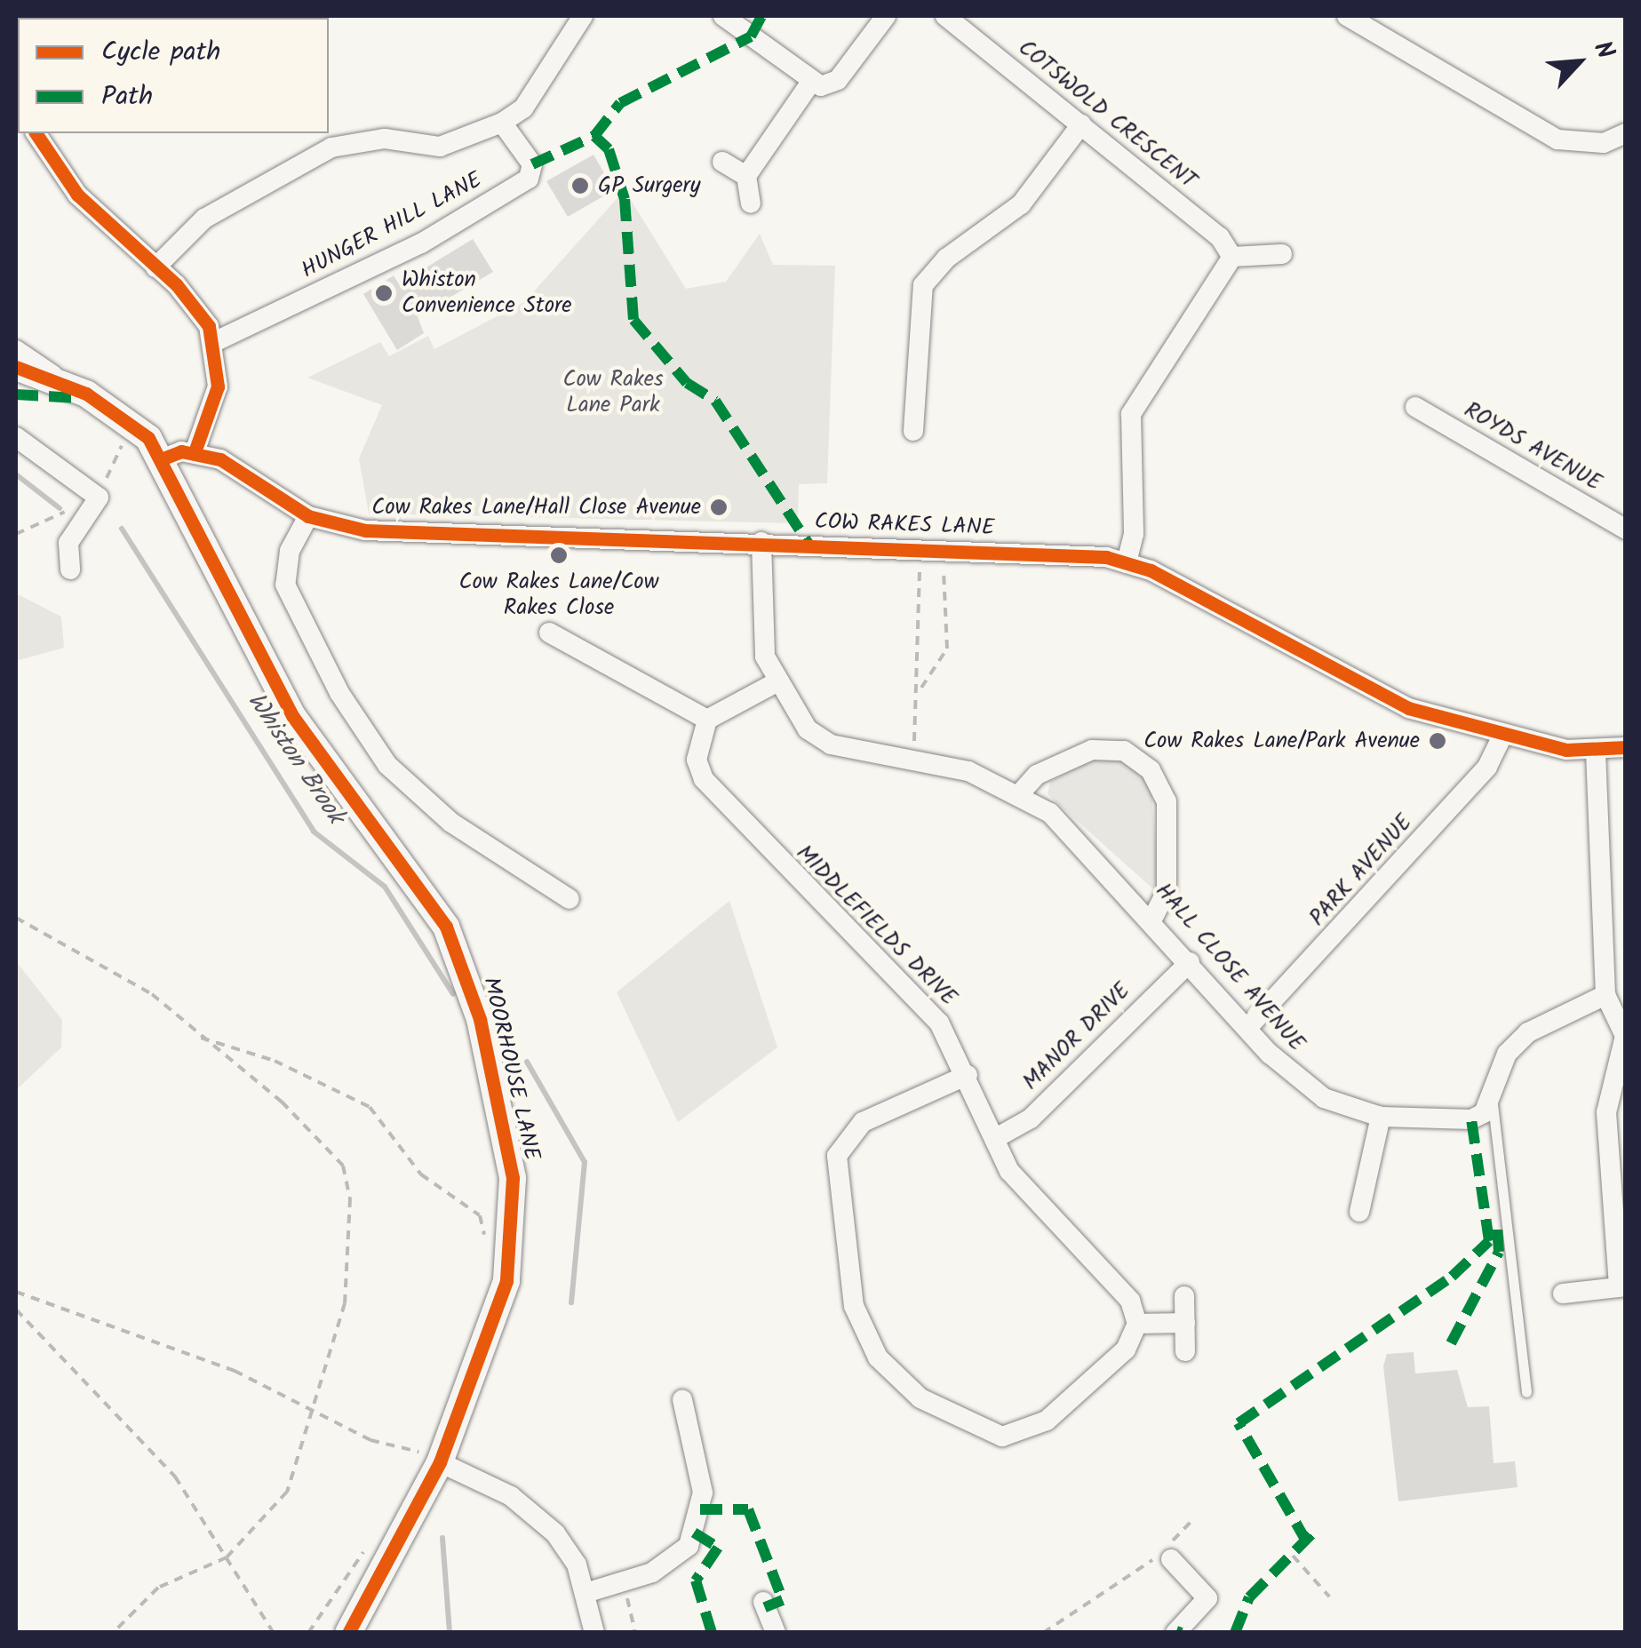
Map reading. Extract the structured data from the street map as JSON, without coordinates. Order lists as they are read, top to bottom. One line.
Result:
{"streets":{"street":["COTSWOLD CRESCENT","HUNGER HILL LANE","ROYDS AVENUE","COW RAKES LANE","PARK AVENUE","MIDDLEFIELDS DRIVE","HALL CLOSE AVENUE","MANOR DRIVE","MOORHOUSE LANE"]},"crossings":[["COW RAKES LANE","PARK AVENUE"],["COW RAKES LANE","HALL CLOSE AVENUE"],["PARK AVENUE","HALL CLOSE AVENUE"],["MIDDLEFIELDS DRIVE","MANOR DRIVE"],["HALL CLOSE AVENUE","MANOR DRIVE"]],"water":["Whiston Brook"],"parks":["Cow Rakes Lane Park"],"places":["GP Surgery","Whiston Convenience Store","Cow Rakes Lane/Hall Close Avenue","Cow Rakes Lane/Cow Rakes Close","Cow Rakes Lane/Park Avenue"],"legend":["Cycle path","Path"],"north":"top right"}
